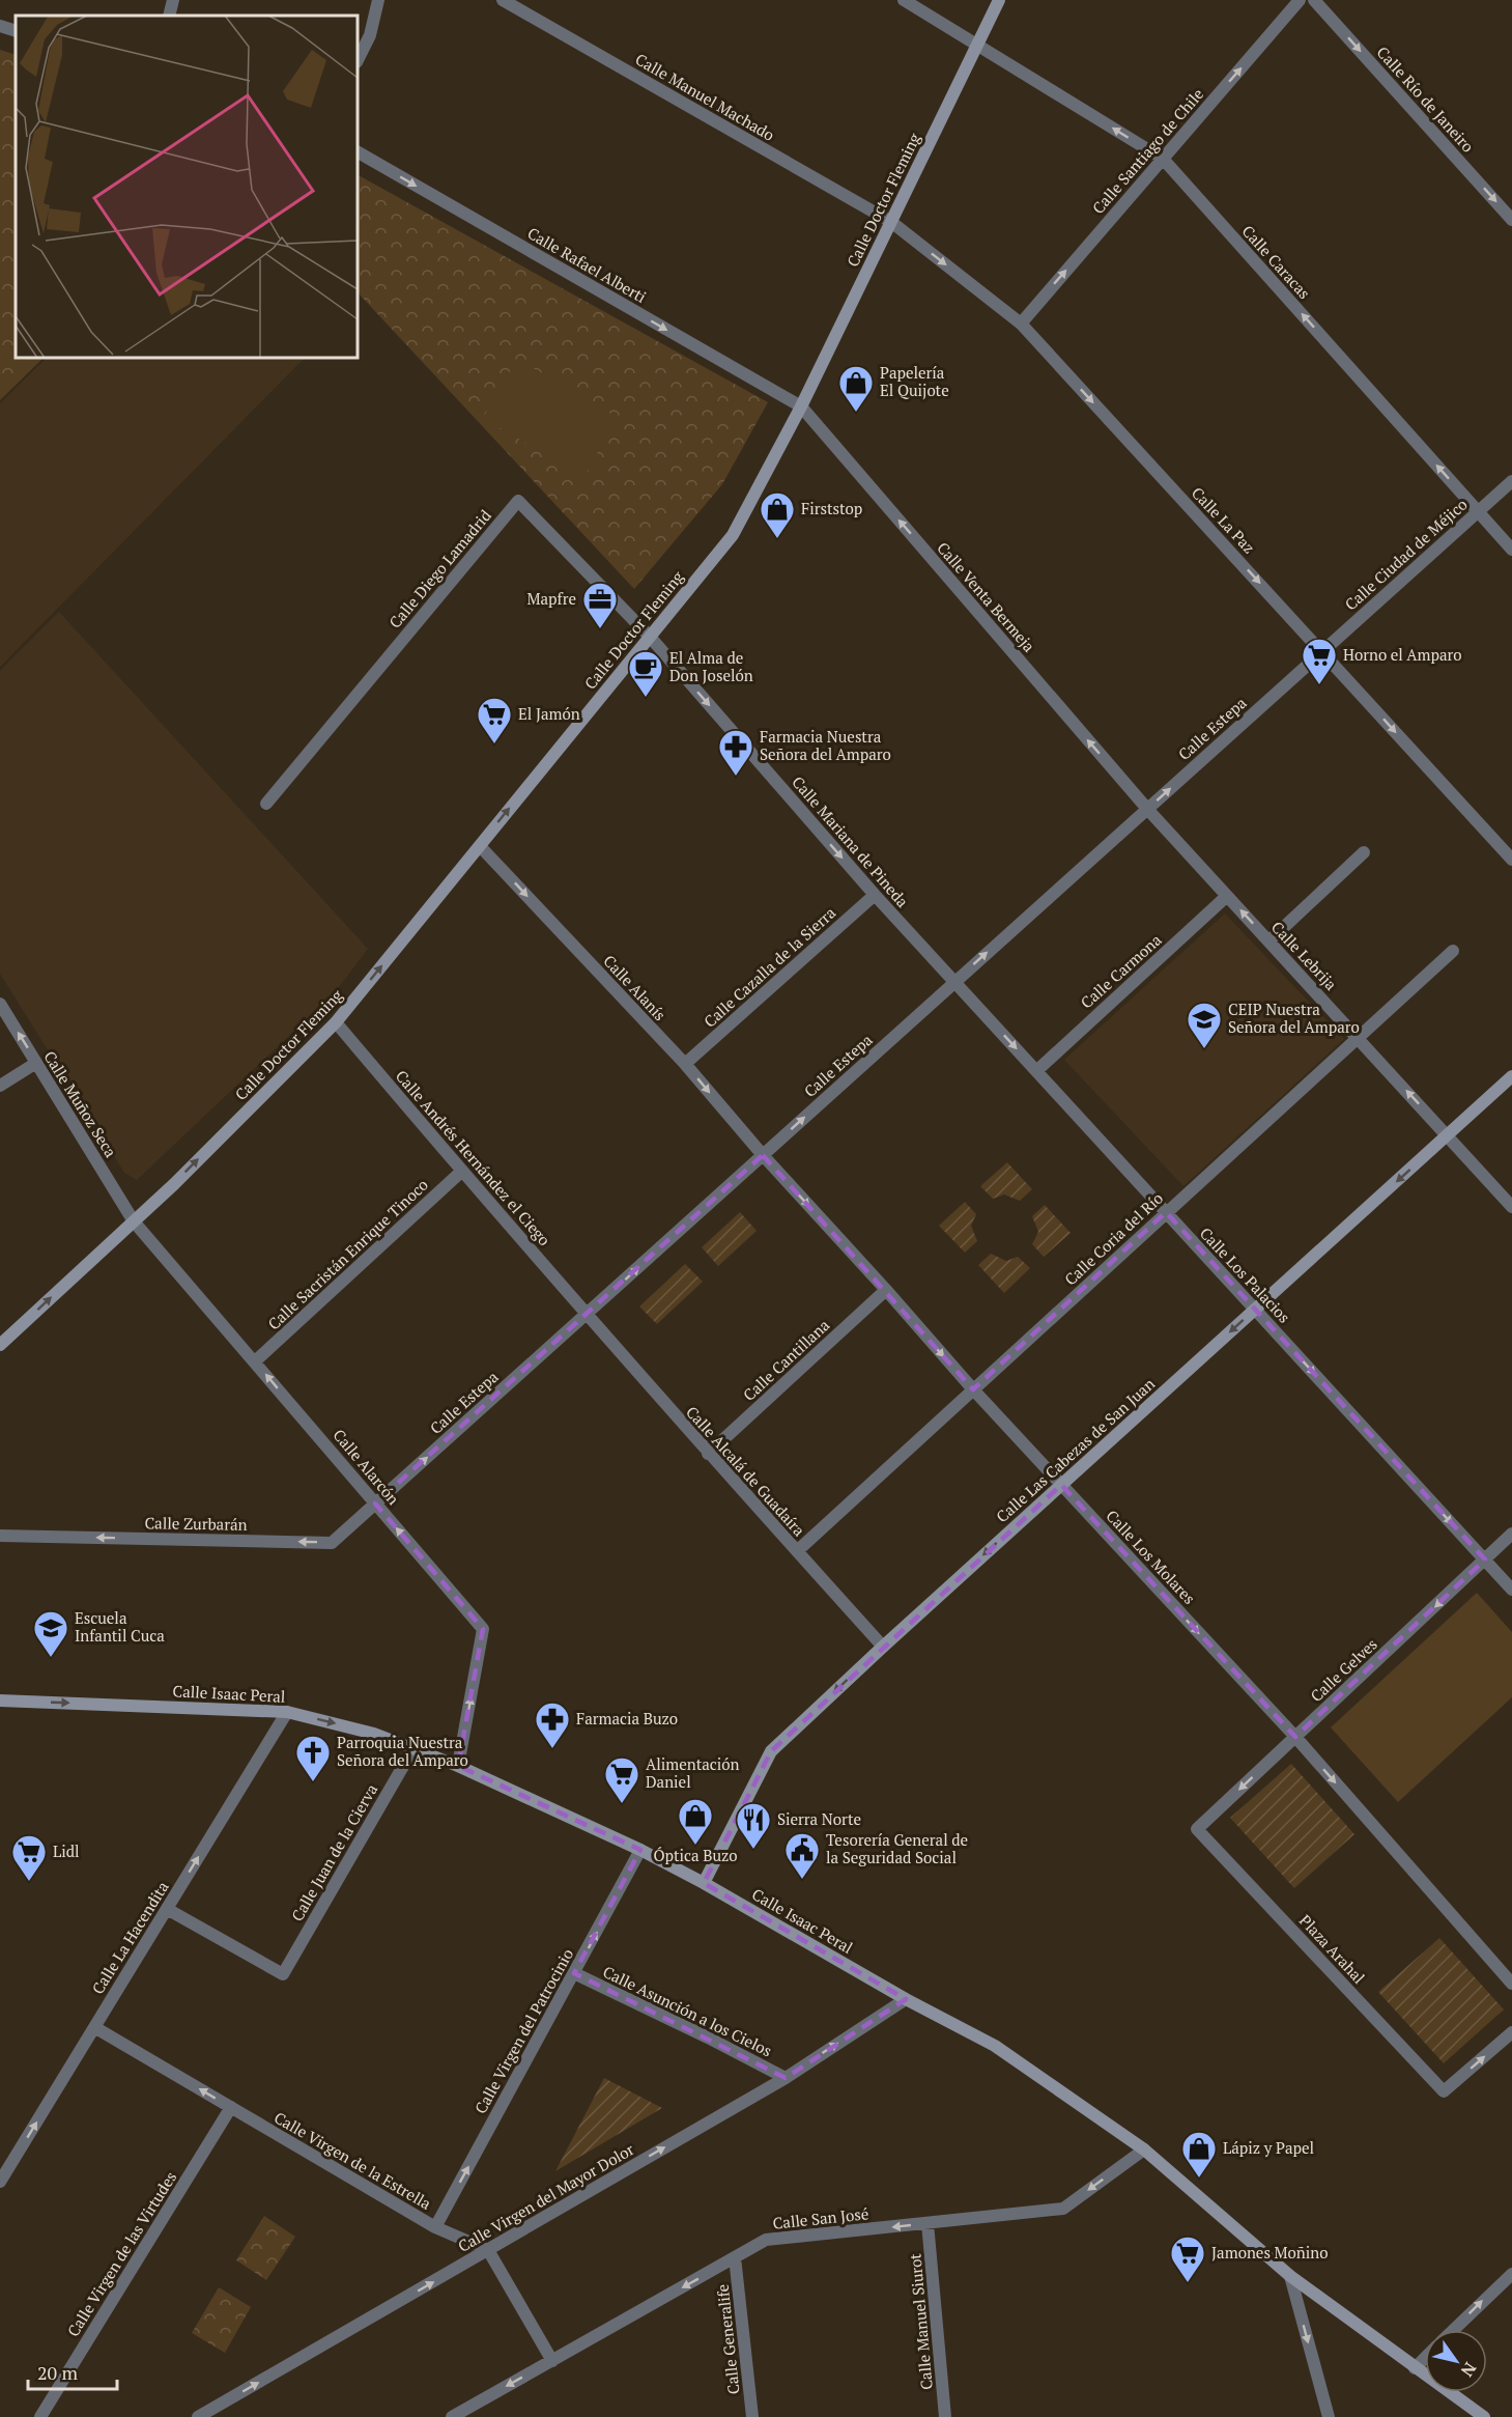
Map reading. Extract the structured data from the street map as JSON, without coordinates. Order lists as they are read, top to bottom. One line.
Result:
{"streets":{"main road":["Calle Doctor Fleming","Calle Las Cabezas de San Juan","Calle Isaac Peral"],"street":["Calle Manuel Machado","Calle Río de Janeiro","Calle Santiago de Chile","Calle Caracas","Calle Rafael Alberti","Calle La Paz","Calle Ciudad de Méjico","Calle Diego Lamadrid","Calle Venta Bermeja","Calle Estepa","Calle Mariana de Pineda","Calle Lebrija","Calle Cazalla de la Sierra","Calle Carmona","Calle Alanís","Calle Muñoz Seca","Calle Andrés Hernández el Ciego","Calle Coria del Río","Calle Sacristán Enrique Tinoco","Calle Los Palacios","Calle Cantillana","Calle Alarcón","Calle Alcalá de Guadaíra","Calle Zurbarán","Calle Los Molares","Calle Gelves","Calle Juan de la Cierva","Calle La Hacendita","Plaza Arahal","Calle Asunción a los Cielos","Calle Virgen del Patrocinio","Calle Virgen de la Estrella","Calle Virgen del Mayor Dolor","Calle San José","Calle Virgen de las Virtudes","Calle Manuel Siurot","Calle Generalife"]},"crossings":[["Calle Manuel Machado","Calle Doctor Fleming"],["Calle Manuel Machado","Calle La Paz"],["Calle Santiago de Chile","Calle Caracas"],["Calle Santiago de Chile","Calle La Paz"],["Calle Doctor Fleming","Calle Caracas"],["Calle Doctor Fleming","Calle Rafael Alberti"],["Calle Doctor Fleming","Calle La Paz"],["Calle Doctor Fleming","Calle Diego Lamadrid"],["Calle Doctor Fleming","Calle Venta Bermeja"],["Calle Doctor Fleming","Calle Mariana de Pineda"],["Calle Doctor Fleming","Calle Alanís"],["Calle Doctor Fleming","Calle Muñoz Seca"],["Calle Doctor Fleming","Calle Andrés Hernández el Ciego"],["Calle Doctor Fleming","Calle Alarcón"],["Calle Caracas","Calle Ciudad de Méjico"],["Calle Rafael Alberti","Calle Venta Bermeja"],["Calle La Paz","Calle Ciudad de Méjico"],["Calle La Paz","Calle Estepa"],["Calle Ciudad de Méjico","Calle Estepa"],["Calle Diego Lamadrid","Calle Mariana de Pineda"],["Calle Venta Bermeja","Calle Estepa"],["Calle Venta Bermeja","Calle Lebrija"],["Calle Estepa","Calle Mariana de Pineda"],["Calle Estepa","Calle Lebrija"],["Calle Estepa","Calle Alanís"],["Calle Estepa","Calle Andrés Hernández el Ciego"],["Calle Estepa","Calle Los Palacios"],["Calle Estepa","Calle Alarcón"],["Calle Estepa","Calle Alcalá de Guadaíra"],["Calle Estepa","Calle Zurbarán"],["Calle Estepa","Calle Los Molares"],["Calle Mariana de Pineda","Calle Cazalla de la Sierra"],["Calle Mariana de Pineda","Calle Los Palacios"],["Calle Lebrija","Calle Carmona"],["Calle Lebrija","Calle Coria del Río"],["Calle Lebrija","Calle Las Cabezas de San Juan"],["Calle Cazalla de la Sierra","Calle Alanís"],["Calle Carmona","Calle Los Palacios"],["Calle Alanís","Calle Los Molares"],["Calle Muñoz Seca","Calle Alarcón"],["Calle Andrés Hernández el Ciego","Calle Sacristán Enrique Tinoco"],["Calle Andrés Hernández el Ciego","Calle Alcalá de Guadaíra"],["Calle Coria del Río","Calle Los Palacios"],["Calle Coria del Río","Calle Alcalá de Guadaíra"],["Calle Coria del Río","Calle Los Molares"],["Calle Sacristán Enrique Tinoco","Calle Alarcón"],["Calle Los Palacios","Calle Las Cabezas de San Juan"],["Calle Los Palacios","Calle Gelves"],["Calle Cantillana","Calle Alcalá de Guadaíra"],["Calle Cantillana","Calle Los Molares"],["Calle Las Cabezas de San Juan","Calle Alcalá de Guadaíra"],["Calle Las Cabezas de San Juan","Calle Los Molares"],["Calle Las Cabezas de San Juan","Calle Isaac Peral"],["Calle Alarcón","Calle Zurbarán"],["Calle Alarcón","Calle Isaac Peral"],["Calle Los Molares","Calle Gelves"],["Calle Gelves","Plaza Arahal"],["Calle Isaac Peral","Calle Juan de la Cierva"],["Calle Isaac Peral","Calle La Hacendita"],["Calle Isaac Peral","Calle Virgen del Patrocinio"],["Calle Isaac Peral","Calle Virgen del Mayor Dolor"],["Calle Isaac Peral","Calle San José"],["Calle Juan de la Cierva","Calle La Hacendita"],["Calle La Hacendita","Calle Virgen de la Estrella"],["Calle Asunción a los Cielos","Calle Virgen del Patrocinio"],["Calle Asunción a los Cielos","Calle Virgen del Mayor Dolor"],["Calle Virgen del Patrocinio","Calle Virgen de la Estrella"],["Calle Virgen de la Estrella","Calle Virgen del Mayor Dolor"],["Calle Virgen de la Estrella","Calle Virgen de las Virtudes"],["Calle San José","Calle Manuel Siurot"],["Calle San José","Calle Generalife"]],"one_way":["Calle Río de Janeiro","Calle Santiago de Chile","Calle Doctor Fleming","Calle Caracas","Calle Rafael Alberti","Calle La Paz","Calle Venta Bermeja","Calle Estepa","Calle Mariana de Pineda","Calle Lebrija","Calle Alanís","Calle Los Palacios","Calle Las Cabezas de San Juan","Calle Alarcón","Calle Zurbarán","Calle Los Molares","Calle Gelves","Calle La Hacendita","Plaza Arahal","Calle Virgen del Patrocinio","Calle Virgen del Mayor Dolor","Calle San José"],"places":{"shop":["Papelería El Quijote","Firststop","Óptica Buzo","Lápiz y Papel"],"office":["Mapfre"],"supermarket":["Horno el Amparo","El Jamón","Alimentación Daniel","Lidl","Jamones Moñino"],"cafe":["El Alma de Don Joselón"],"pharmacy":["Farmacia Nuestra Señora del Amparo","Farmacia Buzo"],"school or university":["CEIP Nuestra Señora del Amparo","Escuela Infantil Cuca"],"church":["Parroquia Nuestra Señora del Amparo"],"restaurant":["Sierra Norte"],"public building":["Tesorería General de la Seguridad Social"]},"scale_bar":"20 m","north":"bottom right"}
